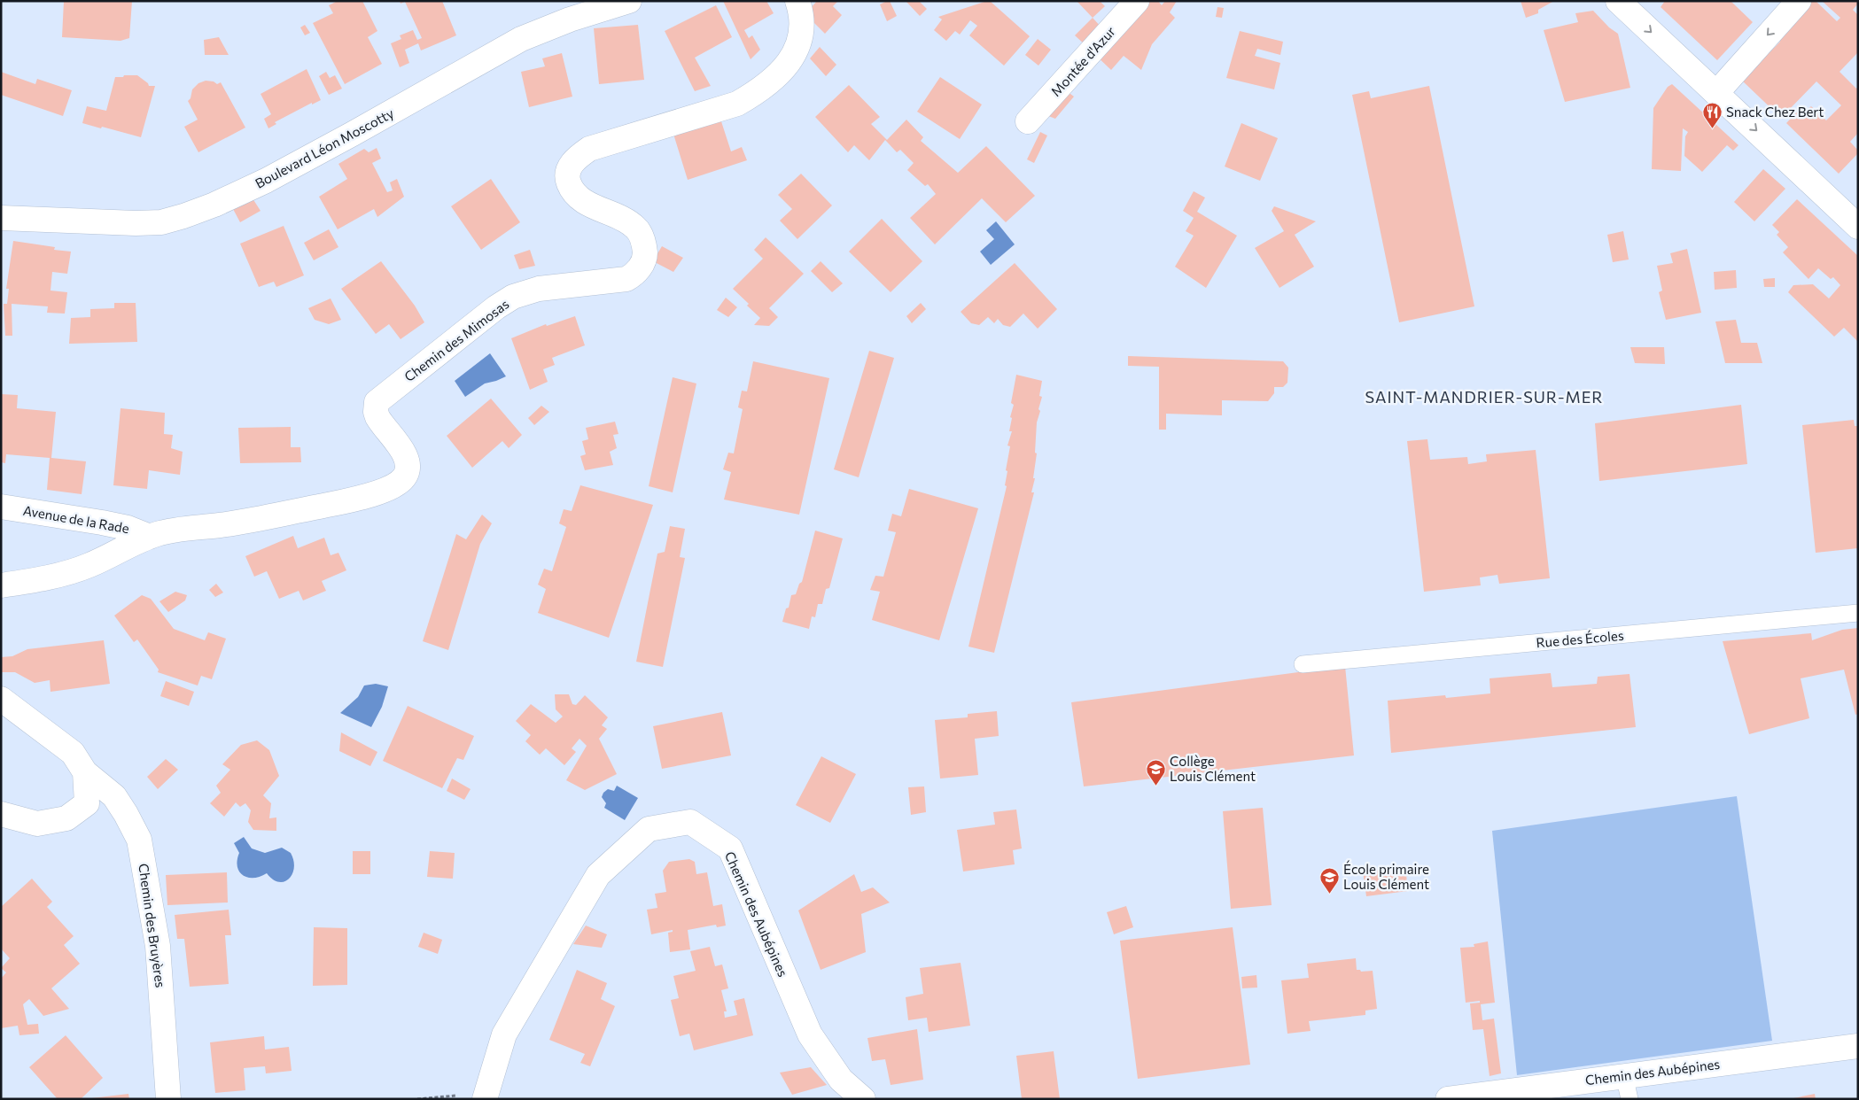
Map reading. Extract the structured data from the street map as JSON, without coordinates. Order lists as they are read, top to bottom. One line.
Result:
{"streets":{"street":["Montée d'Azur","Boulevard Léon Moscotty","Chemin des Mimosas","Avenue de la Rade","Chemin des Aubépines","Chemin des Bruyères"],"lane":["Rue des Écoles"]},"crossings":[["Chemin des Mimosas","Avenue de la Rade"]],"districts":["SAINT-MANDRIER-SUR-MER"],"places":{"restaurant":["Snack Chez Bert"],"school or university":["Collège Louis Clément","École primaire Louis Clément"]}}
